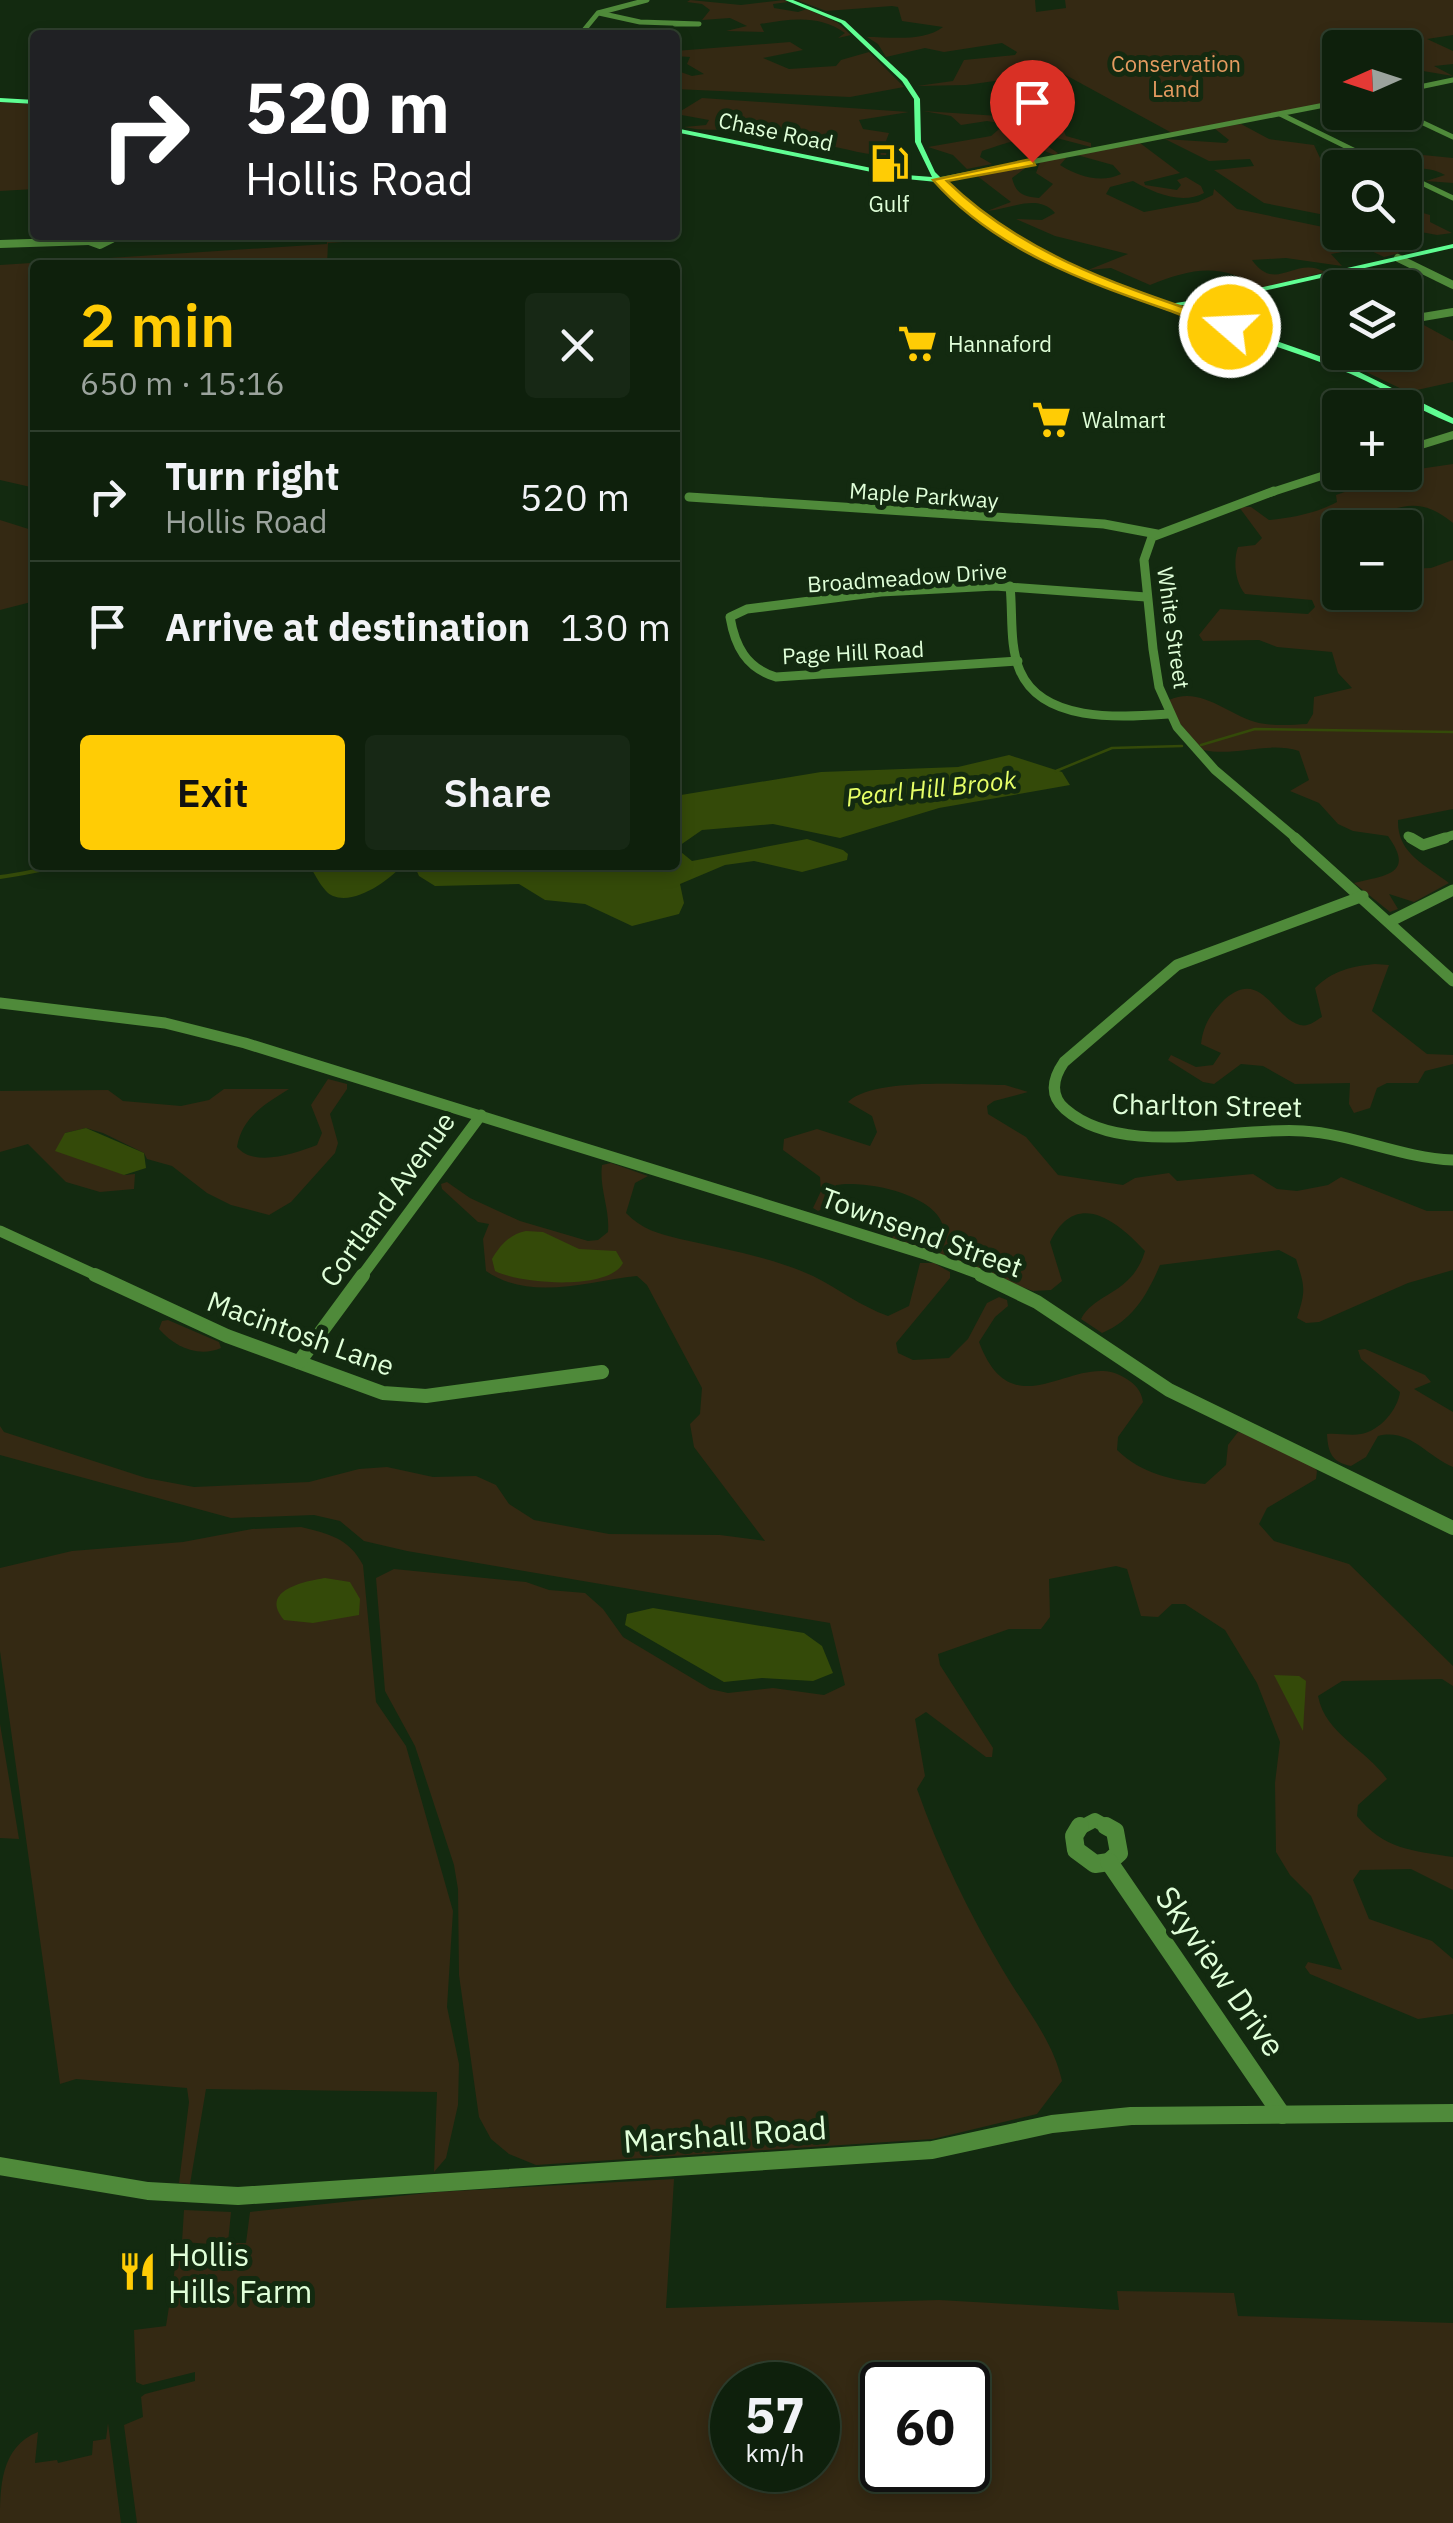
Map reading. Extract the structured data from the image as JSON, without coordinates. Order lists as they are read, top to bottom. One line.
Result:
{"streets":{"main road":["Chase Road"],"street":["Maple Parkway","Broadmeadow Drive","White Street","Page Hill Road","Charlton Street","Cortland Avenue","Townsend Street","Macintosh Lane","Skyview Drive","Marshall Road"]},"crossings":[["Maple Parkway","White Street"],["Broadmeadow Drive","White Street"],["Broadmeadow Drive","Page Hill Road"],["White Street","Charlton Street"],["Cortland Avenue","Townsend Street"],["Cortland Avenue","Macintosh Lane"],["Skyview Drive","Marshall Road"]],"water":["Pearl Hill Brook"],"parks":["Conservation Land"],"places":{"fuel station":["Gulf"],"supermarket":["Hannaford","Walmart"],"restaurant":["Hollis Hills Farm"]},"north":"left","page":{"map_buttons":["+","−"],"turn":["520 m","Hollis Road"],"heading":["2 min","650 m · 15:16"],"list":[{"name":"Turn right","note":"Hollis Road","value":"520 m"},{"name":"Arrive at destination","value":"130 m"}],"buttons":["Exit","Share"],"speed":"57 km/h","limit":"60"}}
